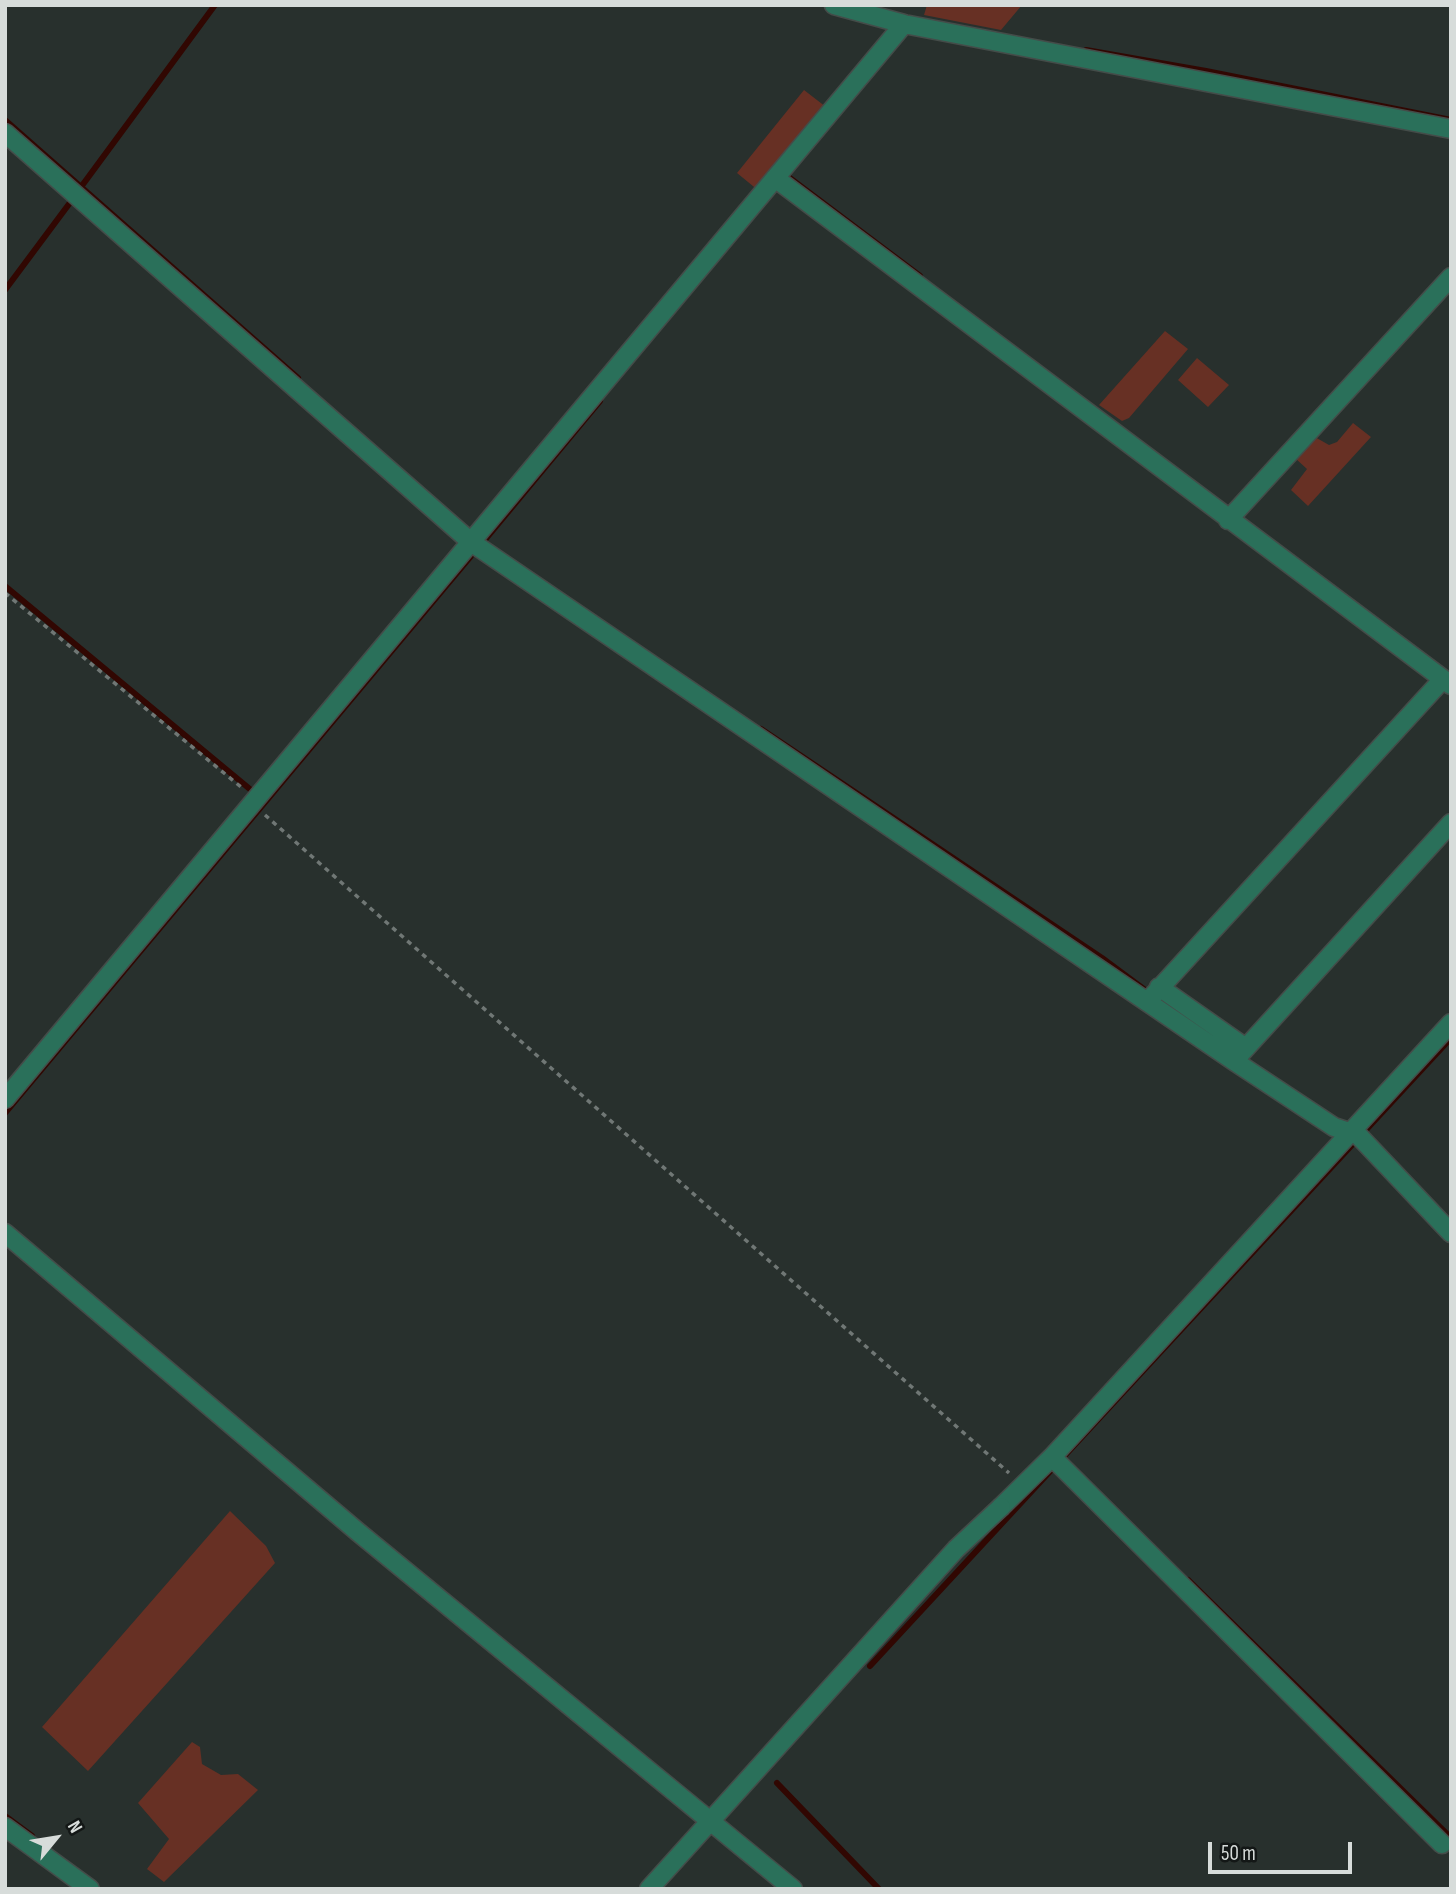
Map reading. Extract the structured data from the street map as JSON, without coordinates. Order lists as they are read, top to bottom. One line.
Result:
{"scale_bar":"50 m","north":"top right"}
